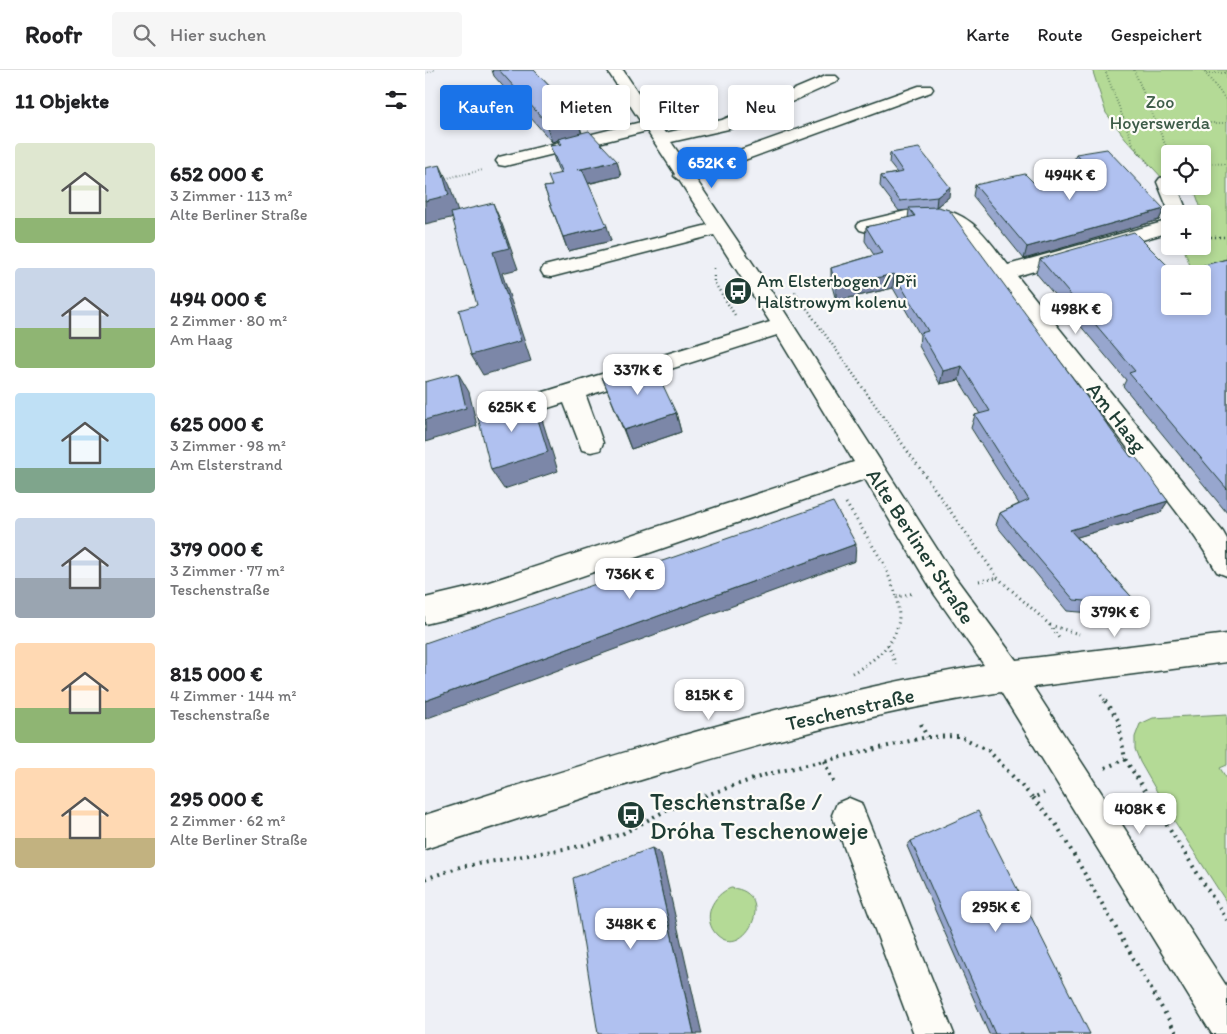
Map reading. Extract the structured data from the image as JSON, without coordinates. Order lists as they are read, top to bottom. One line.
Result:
{"streets":{"street":["Am Haag","Alte Berliner Straße","Teschenstraße"]},"crossings":[["Alte Berliner Straße","Teschenstraße"]],"parks":["Zoo Hoyerswerda"],"places":{"bus stop":["Am Elsterbogen / Při Halštrowym kolenu","Teschenstraße / Dróha Teschenoweje"]},"page":{"header":"Roofr","search":"Hier suchen","nav":["Karte","Route","Gespeichert"],"heading":"11 Objekte","chip":["Kaufen","Mieten","Filter","Neu"],"list":[{"name":"652 000 €","note":"3 Zimmer · 113 m² · Alte Berliner Straße"},{"name":"494 000 €","note":"2 Zimmer · 80 m² · Am Haag"},{"name":"625 000 €","note":"3 Zimmer · 98 m² · Am Elsterstrand"},{"name":"379 000 €","note":"3 Zimmer · 77 m² · Teschenstraße"},{"name":"815 000 €","note":"4 Zimmer · 144 m² · Teschenstraße"},{"name":"295 000 €","note":"2 Zimmer · 62 m² · Alte Berliner Straße"}],"map_buttons":["+","−"],"price":["652K €","494K €","498K €","337K €","625K €","736K €","379K €","815K €","408K €","295K €","348K €"]}}
